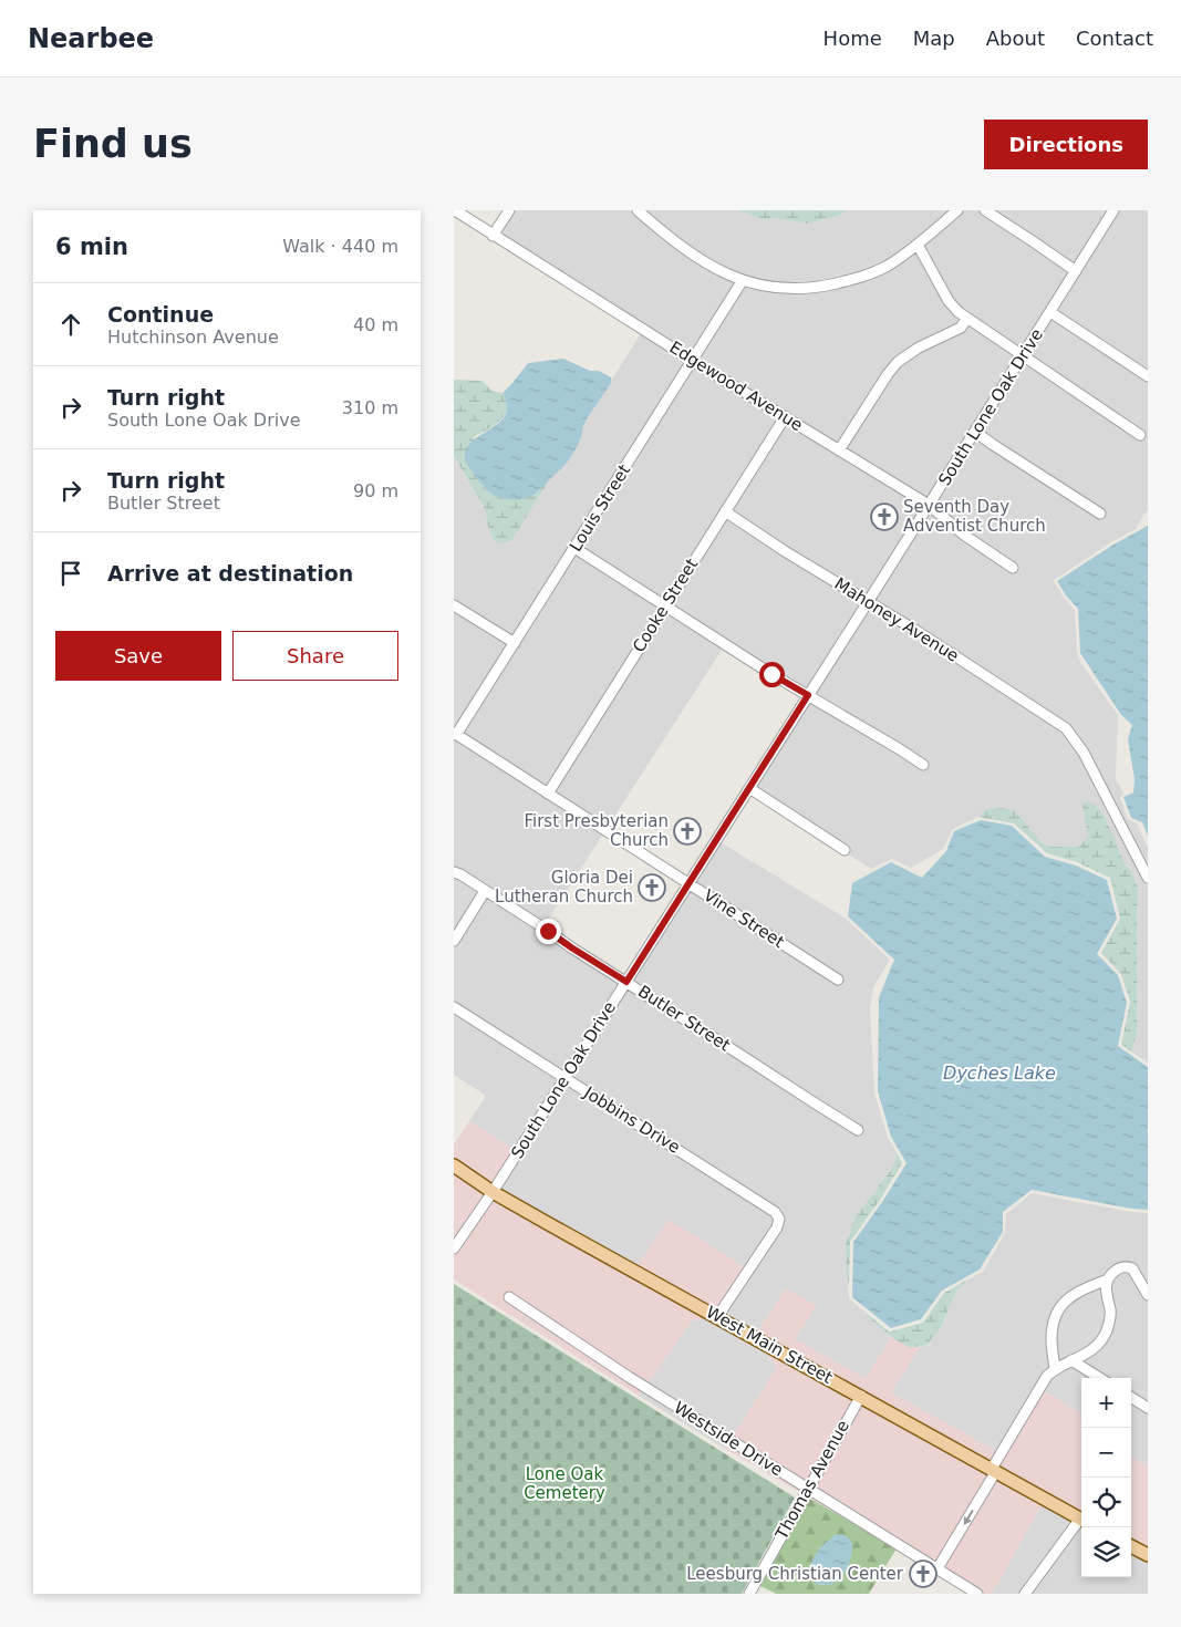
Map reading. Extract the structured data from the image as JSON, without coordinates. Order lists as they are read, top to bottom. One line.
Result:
{"streets":{"main road":["West Main Street"],"street":["Edgewood Avenue","South Lone Oak Drive","Louis Street","Cooke Street","Mahoney Avenue","Vine Street","Butler Street","Jobbins Drive","Westside Drive","Thomas Avenue"]},"crossings":[["Edgewood Avenue","South Lone Oak Drive"],["Edgewood Avenue","Louis Street"],["Edgewood Avenue","Cooke Street"],["South Lone Oak Drive","Mahoney Avenue"],["South Lone Oak Drive","Vine Street"],["South Lone Oak Drive","Butler Street"],["South Lone Oak Drive","Jobbins Drive"],["South Lone Oak Drive","West Main Street"],["Louis Street","Vine Street"],["Cooke Street","Mahoney Avenue"],["Cooke Street","Vine Street"],["Jobbins Drive","West Main Street"],["West Main Street","Thomas Avenue"],["Westside Drive","Thomas Avenue"]],"water":["Dyches Lake"],"parks":["Lone Oak Cemetery"],"places":{"church":["Seventh Day Adventist Church","First Presbyterian Church","Gloria Dei Lutheran Church","Leesburg Christian Center"]},"page":{"header":"Nearbee","nav":["Home","Map","About","Contact"],"buttons":["Directions",["Save","Share"]],"title":"Find us","heading":["6 min","Walk · 440 m"],"list":[["Continue","Hutchinson Avenue","40 m"],["Turn right","South Lone Oak Drive","310 m"],["Turn right","Butler Street","90 m"],"Arrive at destination"],"map_buttons":["+","−"]}}
